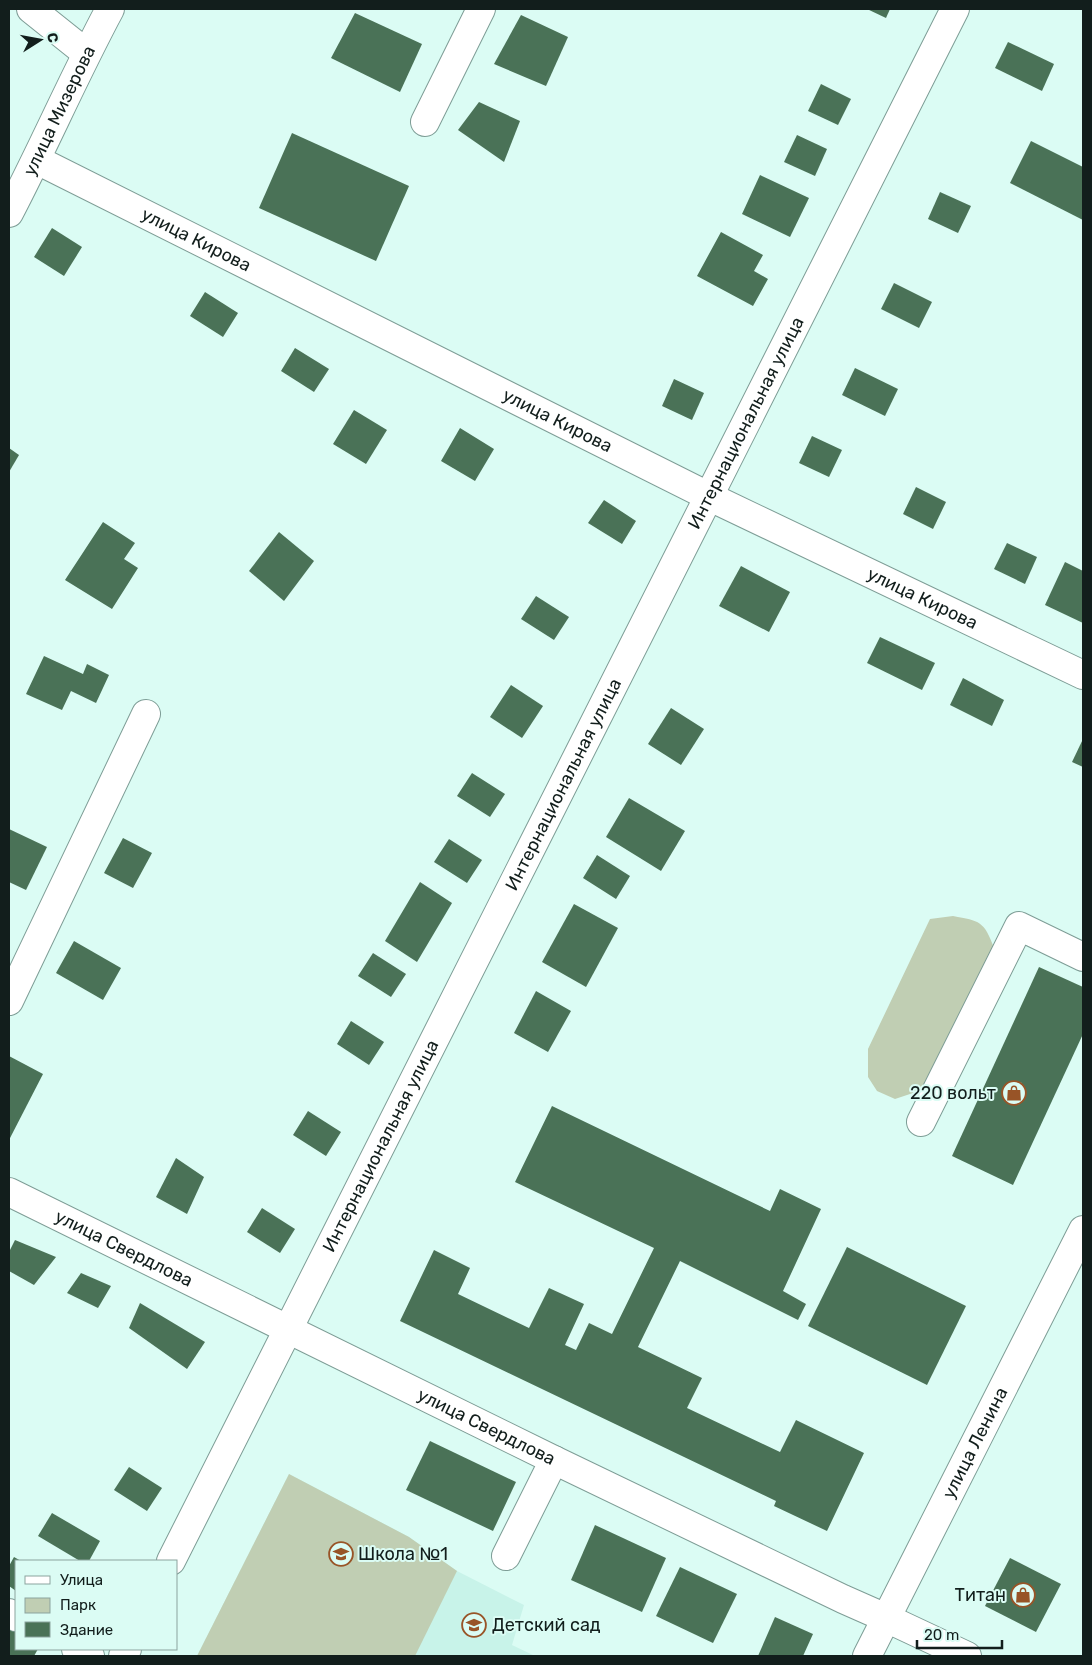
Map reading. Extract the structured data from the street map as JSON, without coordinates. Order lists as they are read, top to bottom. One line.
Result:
{"streets":{"street":["улица Мизерова","улица Кирова","Интернациональная улица","улица Свердлова","улица Ленина"]},"crossings":[["улица Мизерова","улица Кирова"],["улица Кирова","Интернациональная улица"],["Интернациональная улица","улица Свердлова"],["улица Свердлова","улица Ленина"]],"places":{"shop":["220 вольт","Титан"],"school or university":["Школа №1","Детский сад"]},"legend":["Улица","Парк","Здание"],"scale_bar":"20 m","north":"right"}
